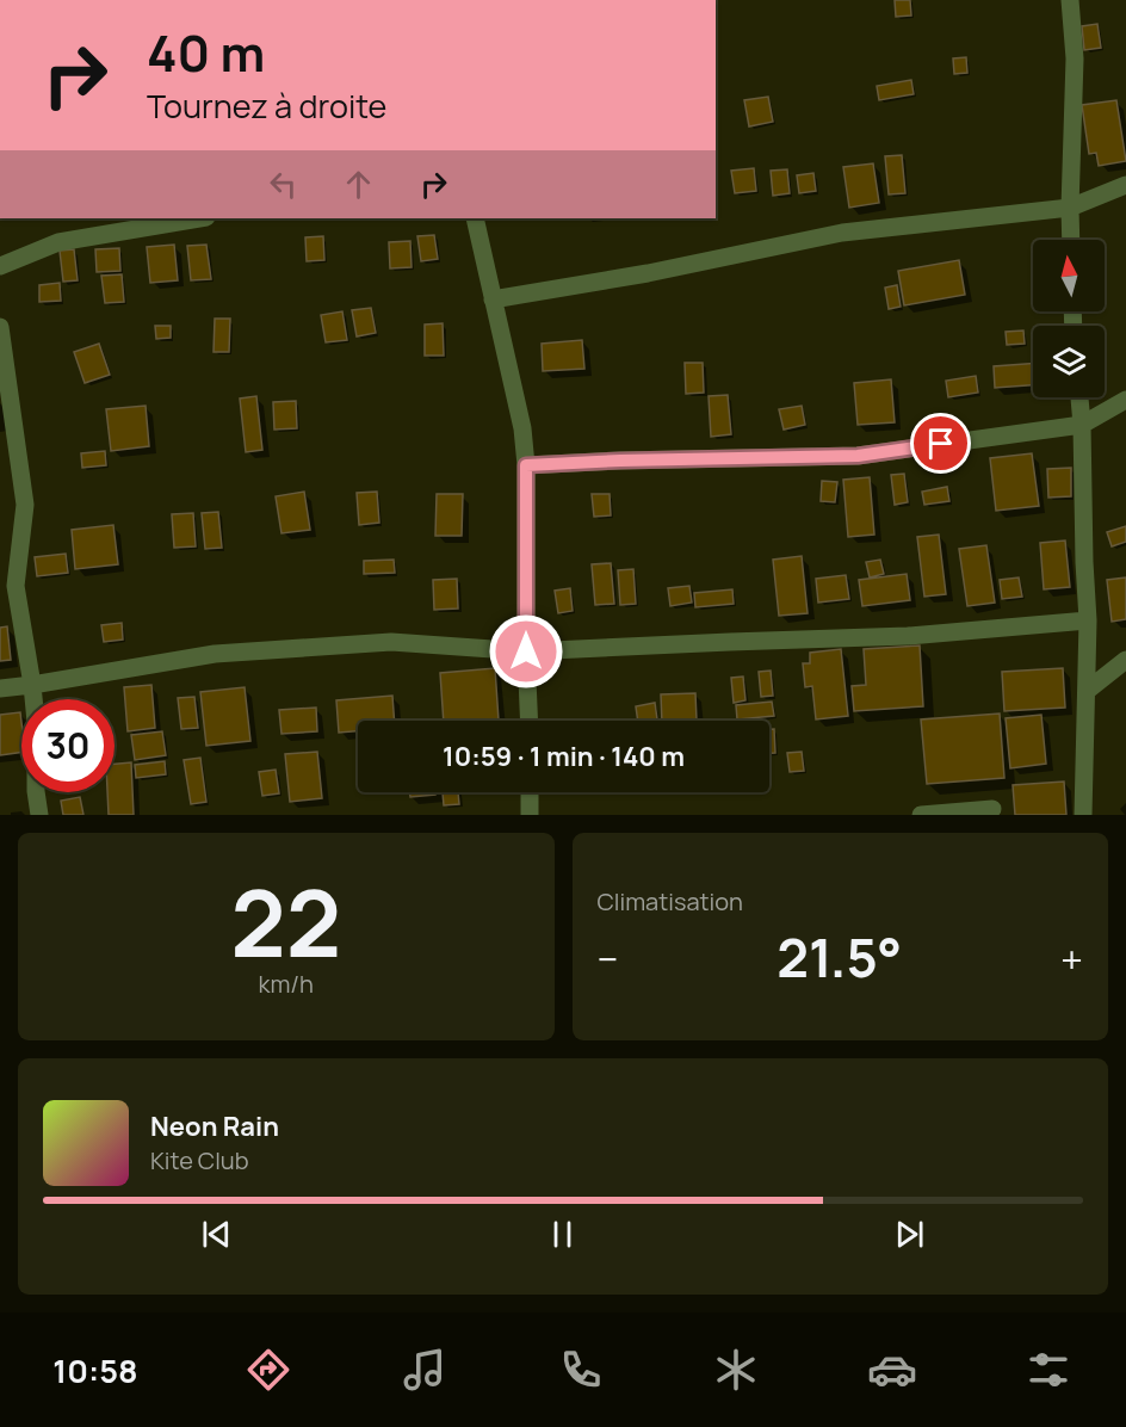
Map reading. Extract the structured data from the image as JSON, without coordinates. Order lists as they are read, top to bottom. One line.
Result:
{"north":"top","page":{"turn":["40 m","Tournez à droite"],"limit":"30","trip":"10:59 · 1 min · 140 m","tile":[["22","km/h"],"Climatisation"],"heat":["−","21.5°","+"],"song":["Neon Rain","Kite Club"],"tabs":"10:58"}}
